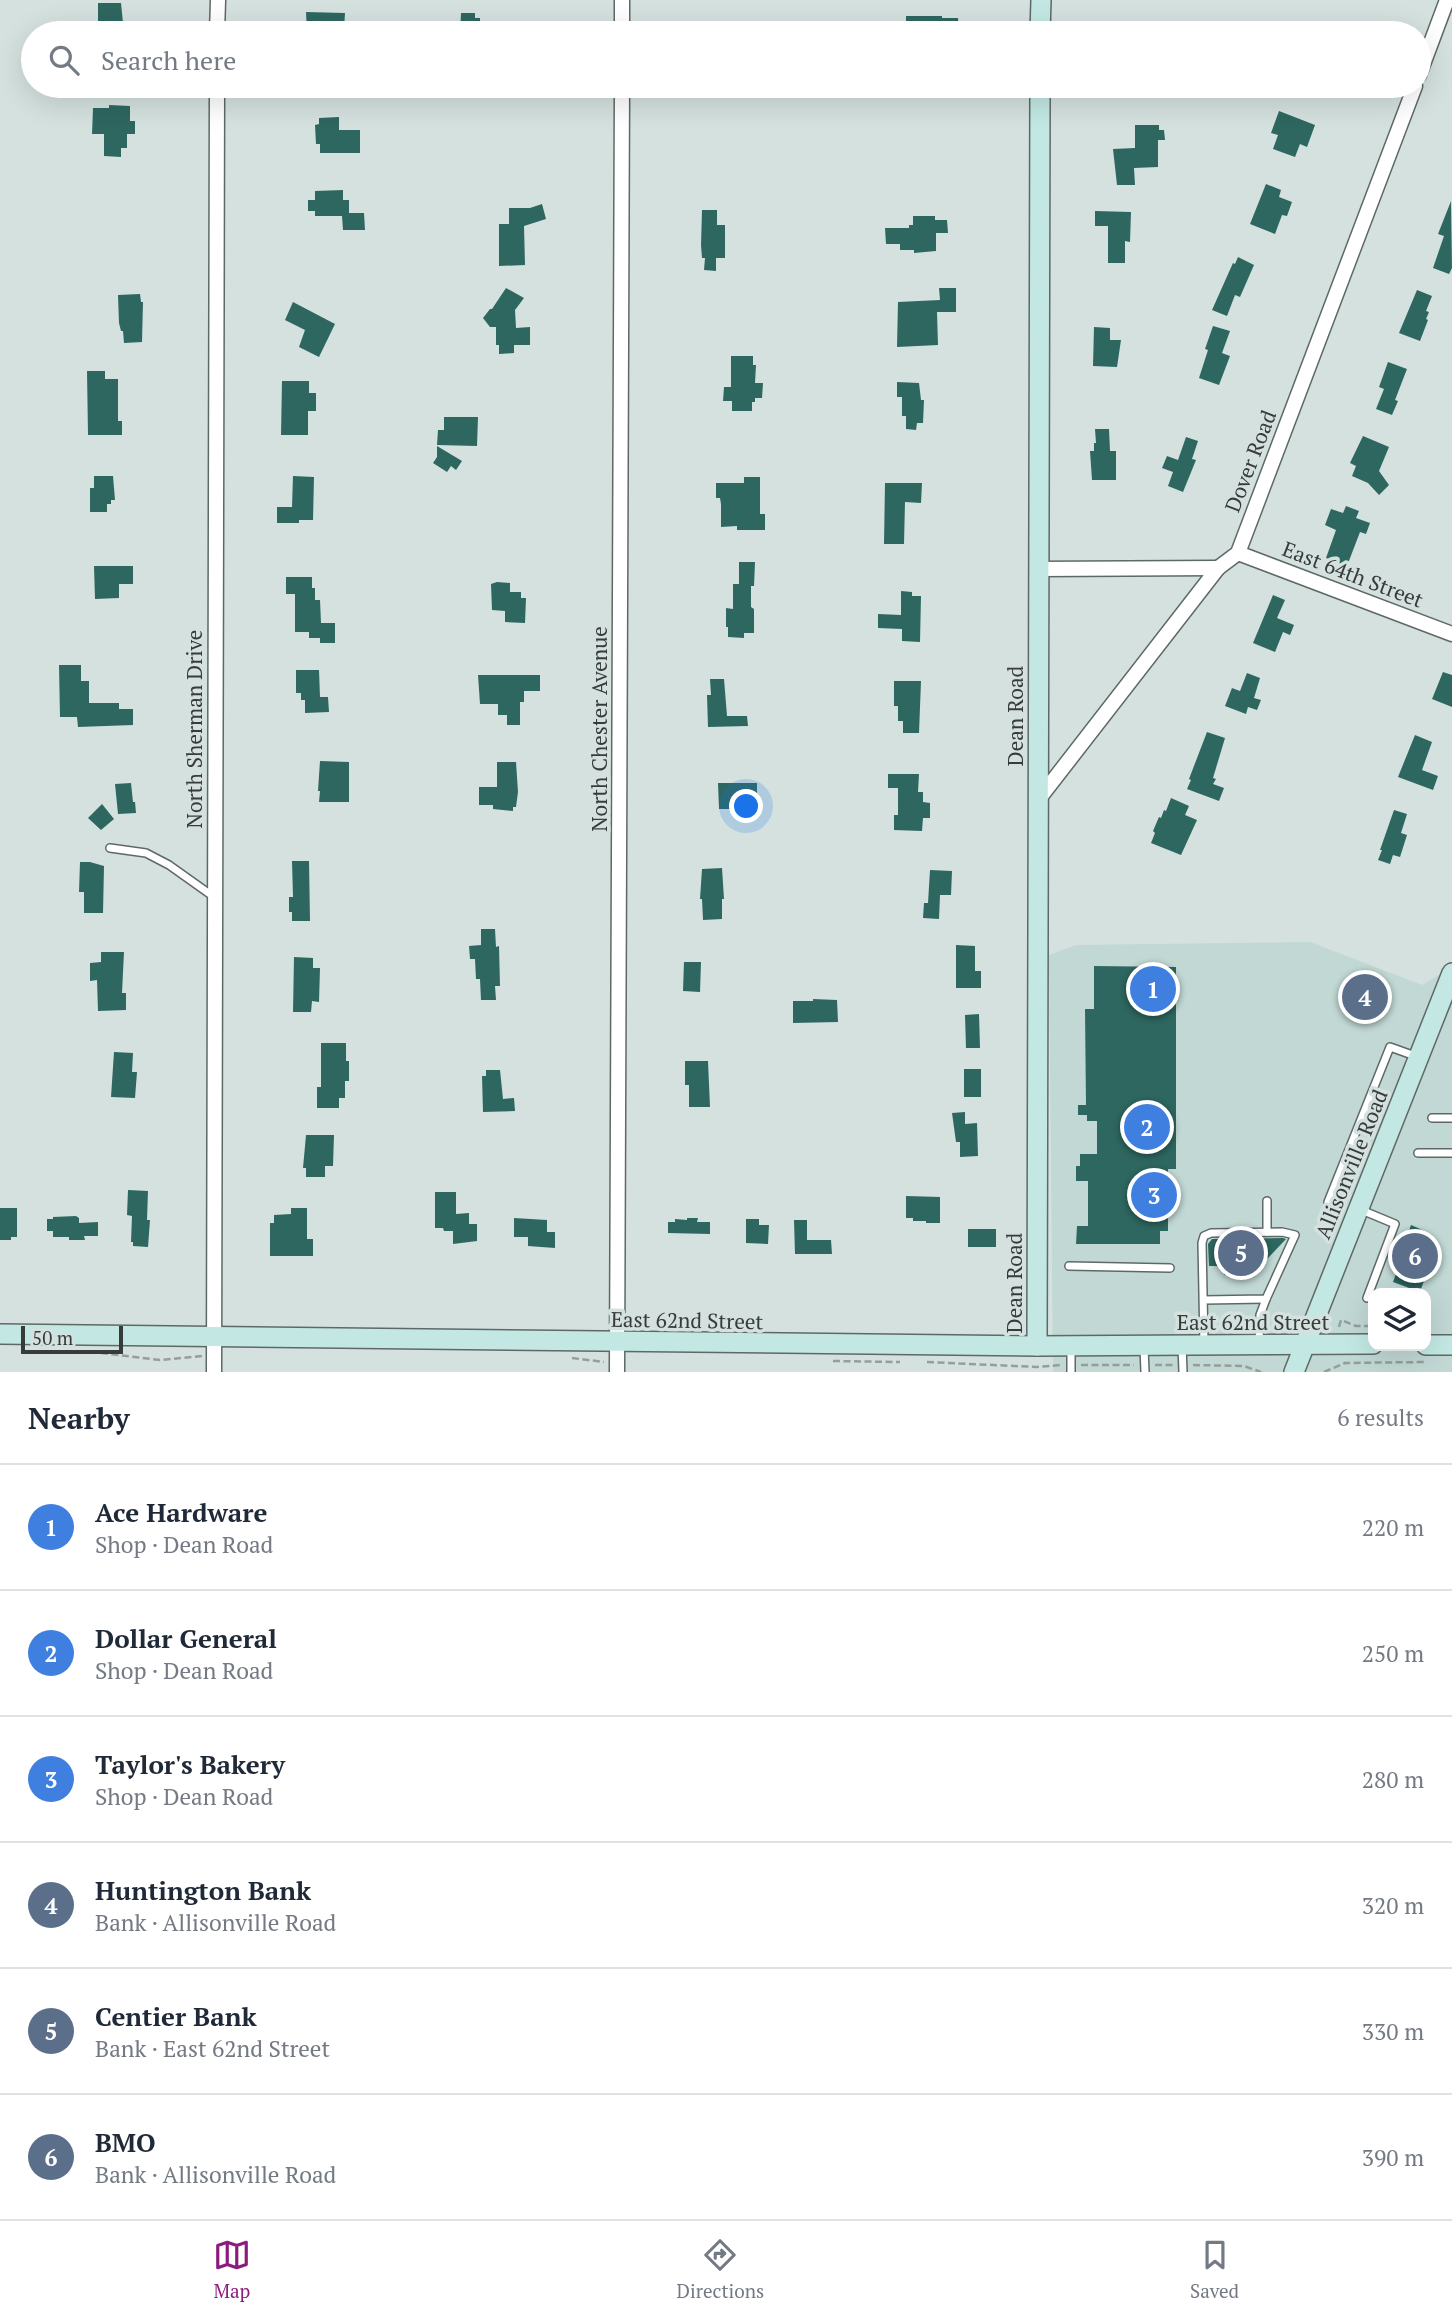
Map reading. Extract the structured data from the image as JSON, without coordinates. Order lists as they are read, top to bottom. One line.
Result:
{"streets":{"street":["Dover Road","East 64th Street","Dean Road","North Sherman Drive","North Chester Avenue","Allisonville Road","East 62nd Street"]},"crossings":[["Dover Road","East 64th Street"],["Dean Road","East 62nd Street"],["North Sherman Drive","East 62nd Street"],["North Chester Avenue","East 62nd Street"],["Allisonville Road","East 62nd Street"]],"scale_bar":"50 m","page":{"search":"Search here","pins":["1","4","2","3","5","6"],"scale":"50 m","heading":["Nearby","6 results"],"list":[{"mark":"1","name":"Ace Hardware","note":"Shop · Dean Road","value":"220 m"},{"mark":"2","name":"Dollar General","note":"Shop · Dean Road","value":"250 m"},{"mark":"3","name":"Taylor's Bakery","note":"Shop · Dean Road","value":"280 m"},{"mark":"4","name":"Huntington Bank","note":"Bank · Allisonville Road","value":"320 m"},{"mark":"5","name":"Centier Bank","note":"Bank · East 62nd Street","value":"330 m"},{"mark":"6","name":"BMO","note":"Bank · Allisonville Road","value":"390 m"}],"nav":["Map","Directions","Saved"]}}
